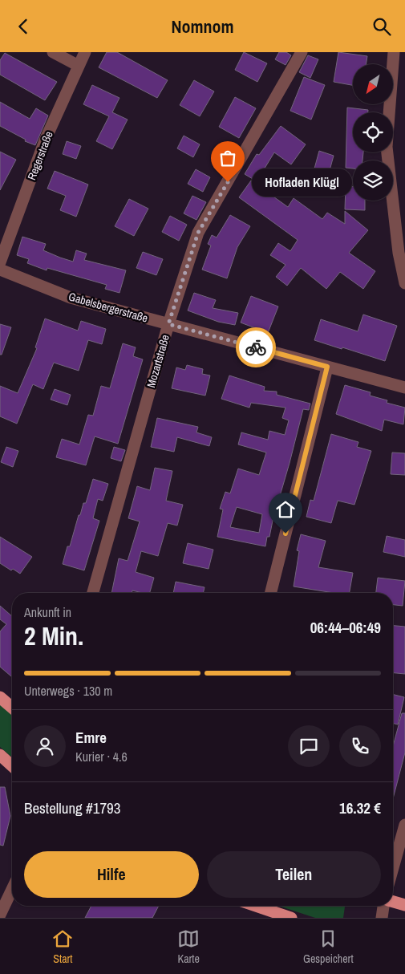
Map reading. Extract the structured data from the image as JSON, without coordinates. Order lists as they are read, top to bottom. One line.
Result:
{"streets":{"street":["Regerstraße","Gabelsbergerstraße","Mozartstraße"]},"crossings":[["Gabelsbergerstraße","Mozartstraße"]],"places":["Hofladen Klügl"],"north":"bottom left","page":{"header":"Nomnom","bubble":"Hofladen Klügl","heading":["2 Min.","Ankunft in","06:44–06:49"],"panel":["Emre","Kurier · 4.6","Bestellung #1793","16.32 €"],"bar":"Unterwegs · 130 m","buttons":["Hilfe","Teilen"],"tabs":["Start","Karte","Gespeichert"]}}
